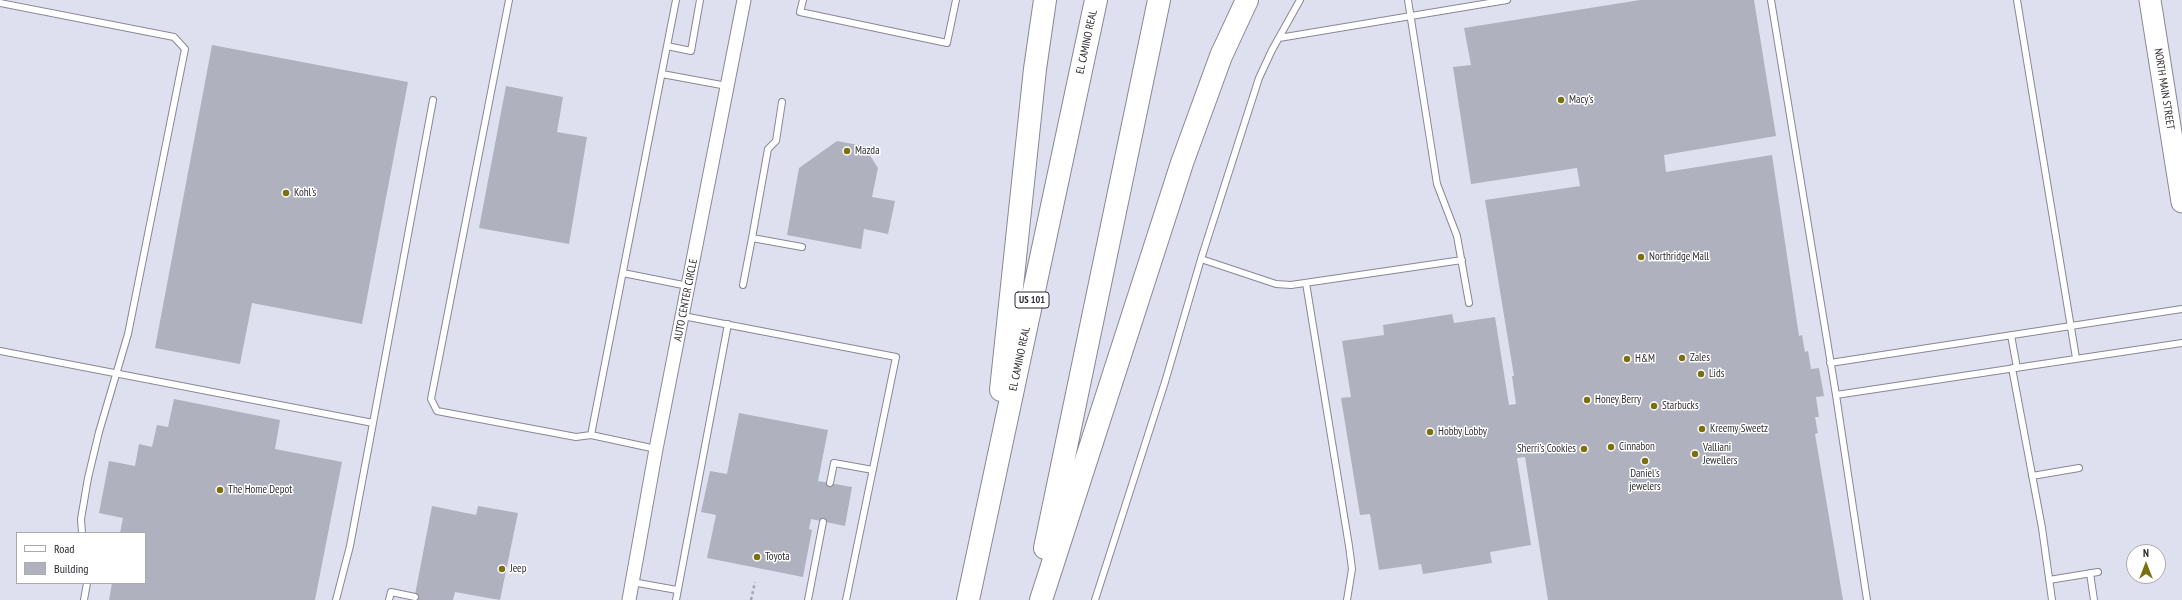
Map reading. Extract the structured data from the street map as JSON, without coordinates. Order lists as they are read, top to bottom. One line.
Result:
{"streets":{"highway":["EL CAMINO REAL","US 101"],"main road":["NORTH MAIN STREET"],"street":["AUTO CENTER CIRCLE"]},"places":["Macy's","Mazda","Kohl's","Northridge Mall","Zales","H&M","Lids","Honey Berry","Starbucks","Kreemy Sweetz","Hobby Lobby","Cinnabon","Sherri's Cookies","Valliani Jewellers","Daniel's jewelers","The Home Depot","Toyota","Jeep"],"legend":["Road","Building"],"north":"top"}
